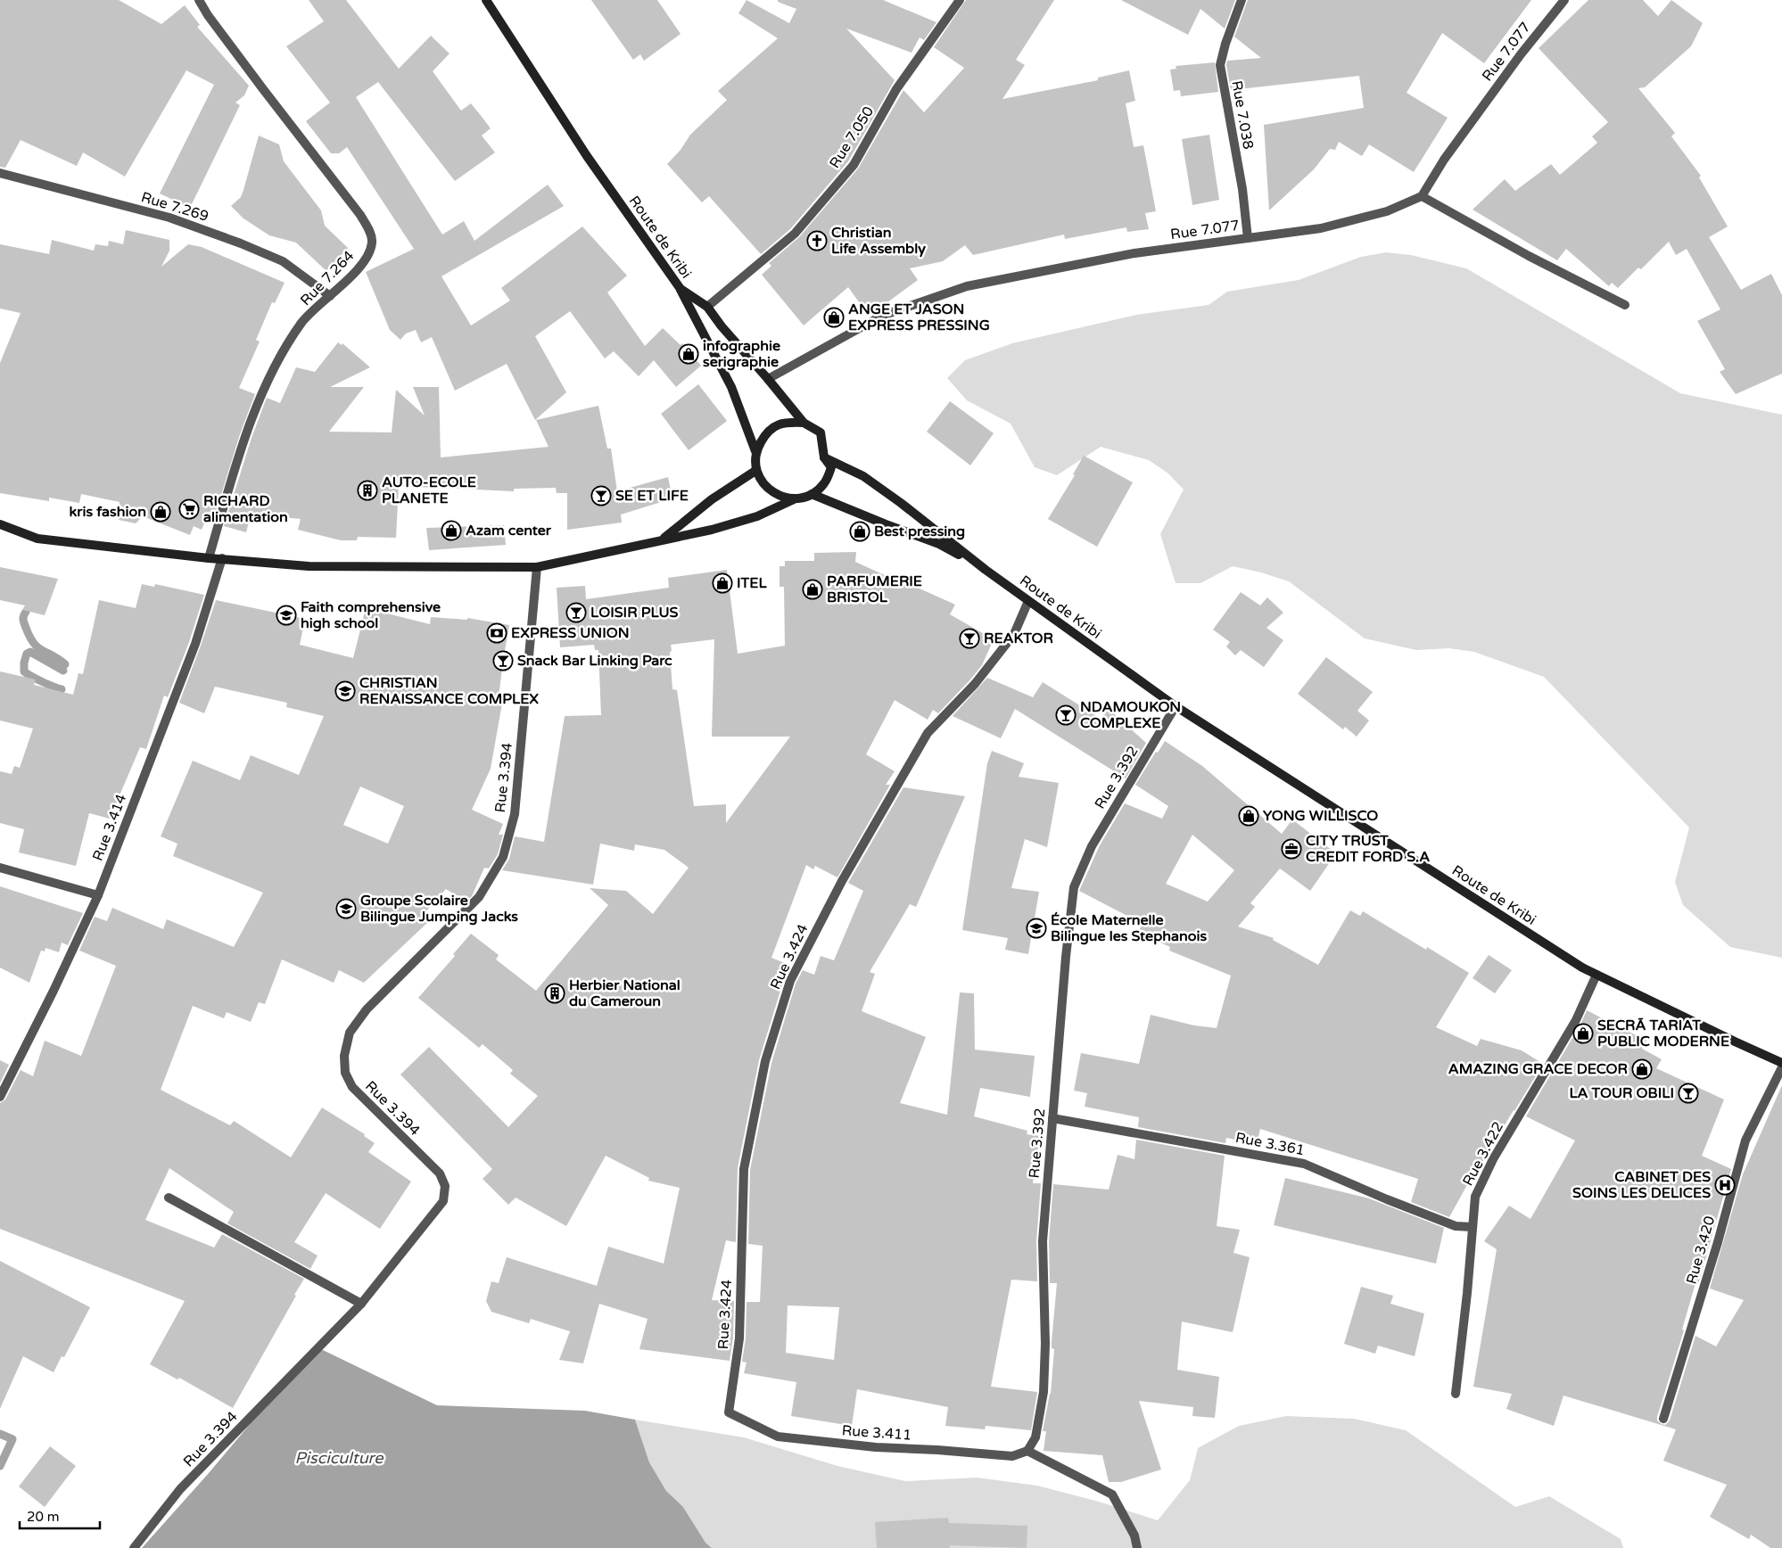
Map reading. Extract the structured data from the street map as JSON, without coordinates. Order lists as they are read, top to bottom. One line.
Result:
{"streets":{"main road":["Route de Kribi"],"street":["Rue 7.077","Rue 7.038","Rue 7.050","Rue 7.269","Rue 7.264","Rue 3.394","Rue 3.392","Rue 3.414","Rue 3.424","Rue 3.361","Rue 3.422","Rue 3.420","Rue 3.411"]},"crossings":[["Rue 7.077","Rue 7.038"],["Rue 7.077","Route de Kribi"],["Rue 7.050","Route de Kribi"],["Rue 7.269","Rue 7.264"],["Route de Kribi","Rue 3.392"],["Route de Kribi","Rue 3.424"],["Route de Kribi","Rue 3.422"],["Rue 3.392","Rue 3.361"],["Rue 3.392","Rue 3.411"],["Rue 3.424","Rue 3.411"],["Rue 3.361","Rue 3.422"]],"water":["Pisciculture"],"places":{"church":["Christian Life Assembly"],"shop":["ANGE ET JASON EXPRESS PRESSING","infographie serigraphie","kris fashion","Azam center","Best pressing","ITEL","PARFUMERIE BRISTOL","YONG WILLISCO","SECRÃ TARIAT PUBLIC MODERNE","AMAZING GRACE DECOR"],"building":["AUTO-ECOLE PLANETE","Herbier National du Cameroun"],"bar":["SE ET LIFE","LOISIR PLUS","REAKTOR","Snack Bar Linking Parc","NDAMOUKON COMPLEXE","LA TOUR OBILI"],"supermarket":["RICHARD alimentation"],"school or university":["Faith comprehensive high school","CHRISTIAN RENAISSANCE COMPLEX","Groupe Scolaire Bilingue Jumping Jacks","École Maternelle Bilingue les Stephanois"],"bank":["EXPRESS UNION"],"office":["CITY TRUST CREDIT FORD S.A"],"hospital":["CABINET DES SOINS LES DELICES"]},"scale_bar":"20 m"}
